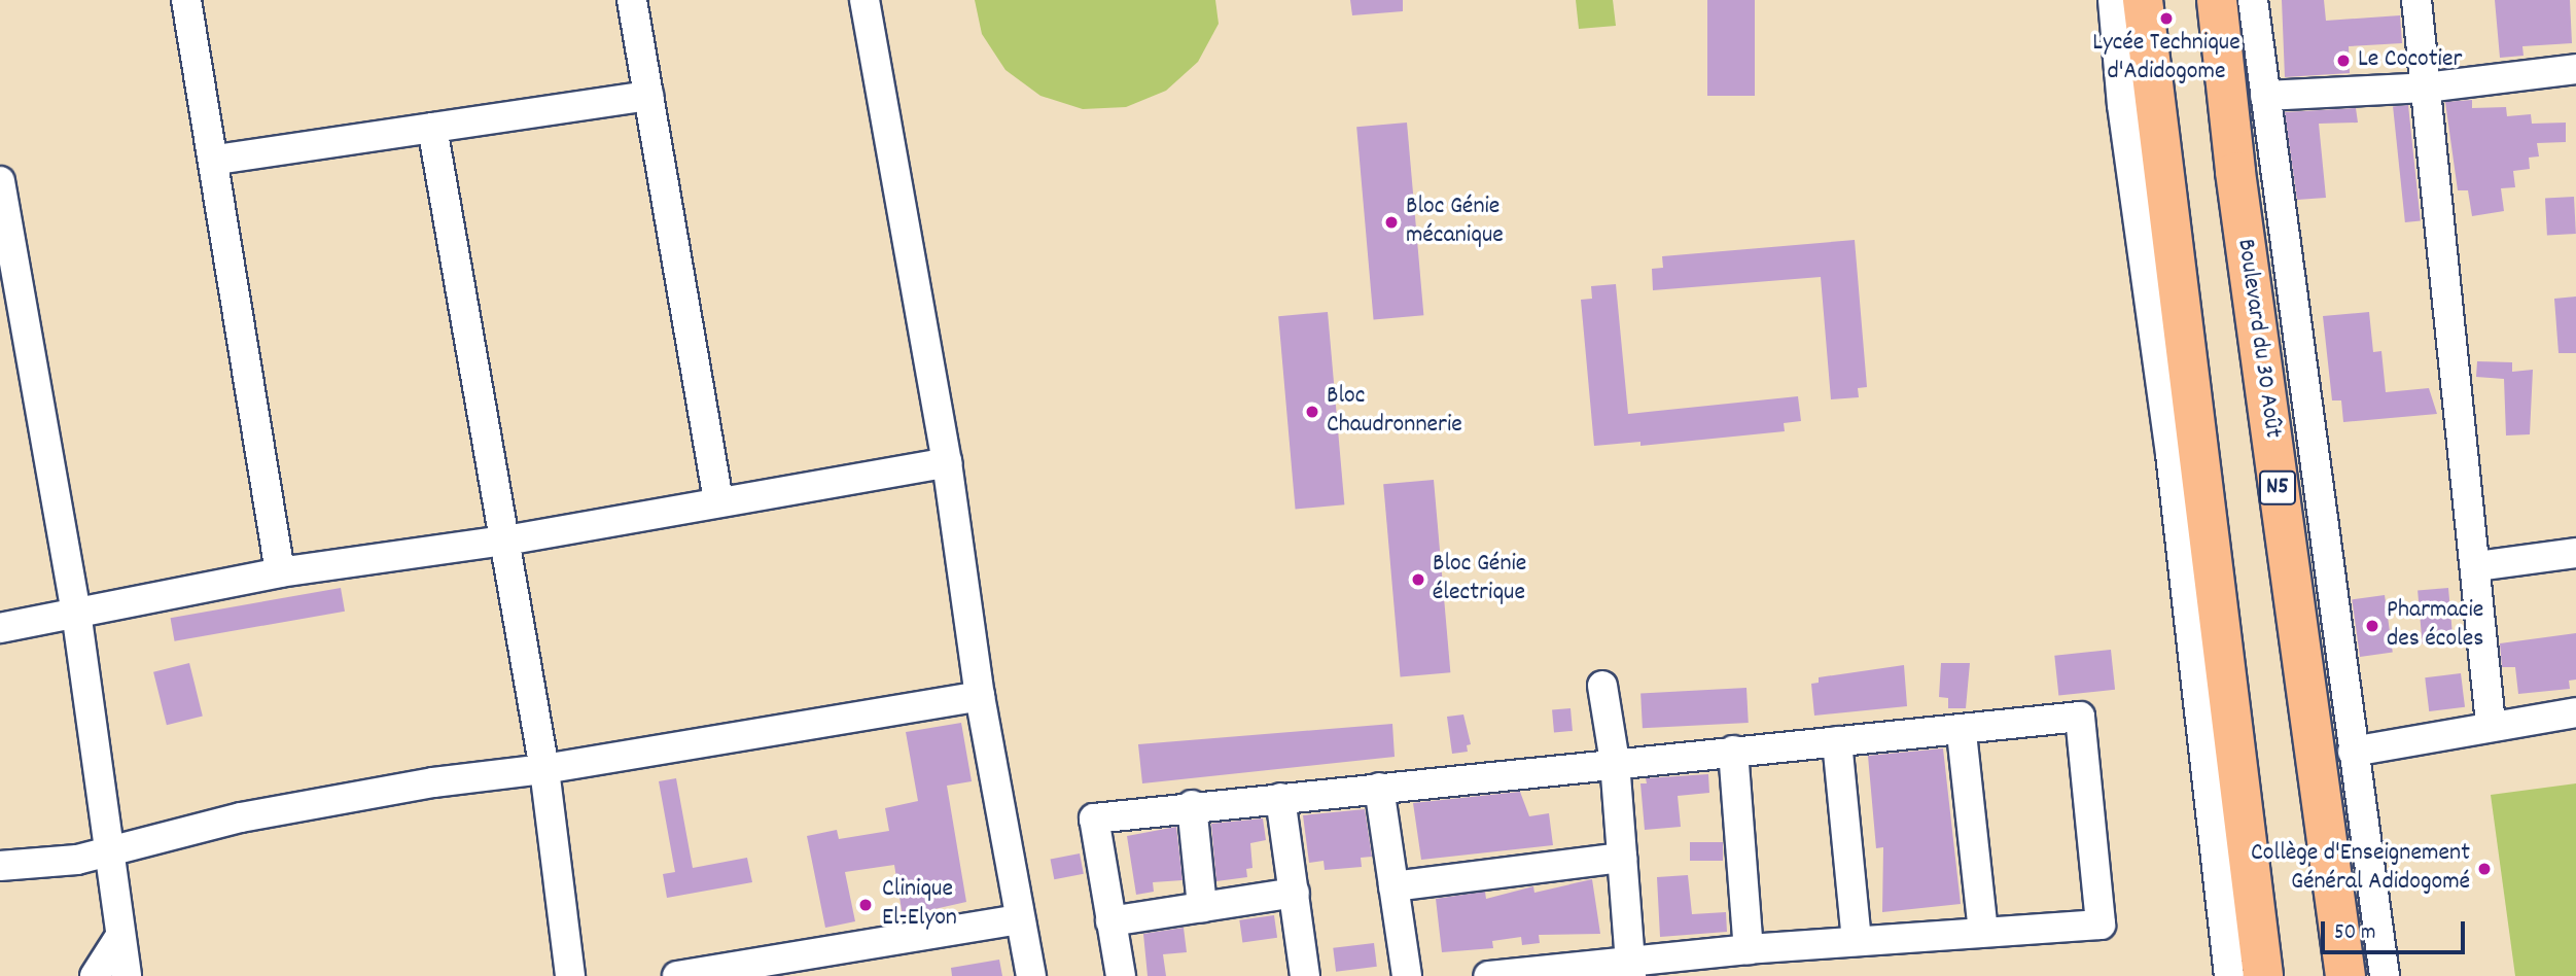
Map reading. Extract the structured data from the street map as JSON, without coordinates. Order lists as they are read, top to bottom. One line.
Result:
{"streets":{"highway":["Boulevard du 30 Août","N5"]},"places":["Lycée Technique d'Adidogome","Le Cocotier","Bloc Génie mécanique","Bloc Chaudronnerie","Bloc Génie électrique","Pharmacie des écoles","Collège d'Enseignement Général Adidogomé","Clinique El-Elyon"],"scale_bar":"50 m"}
